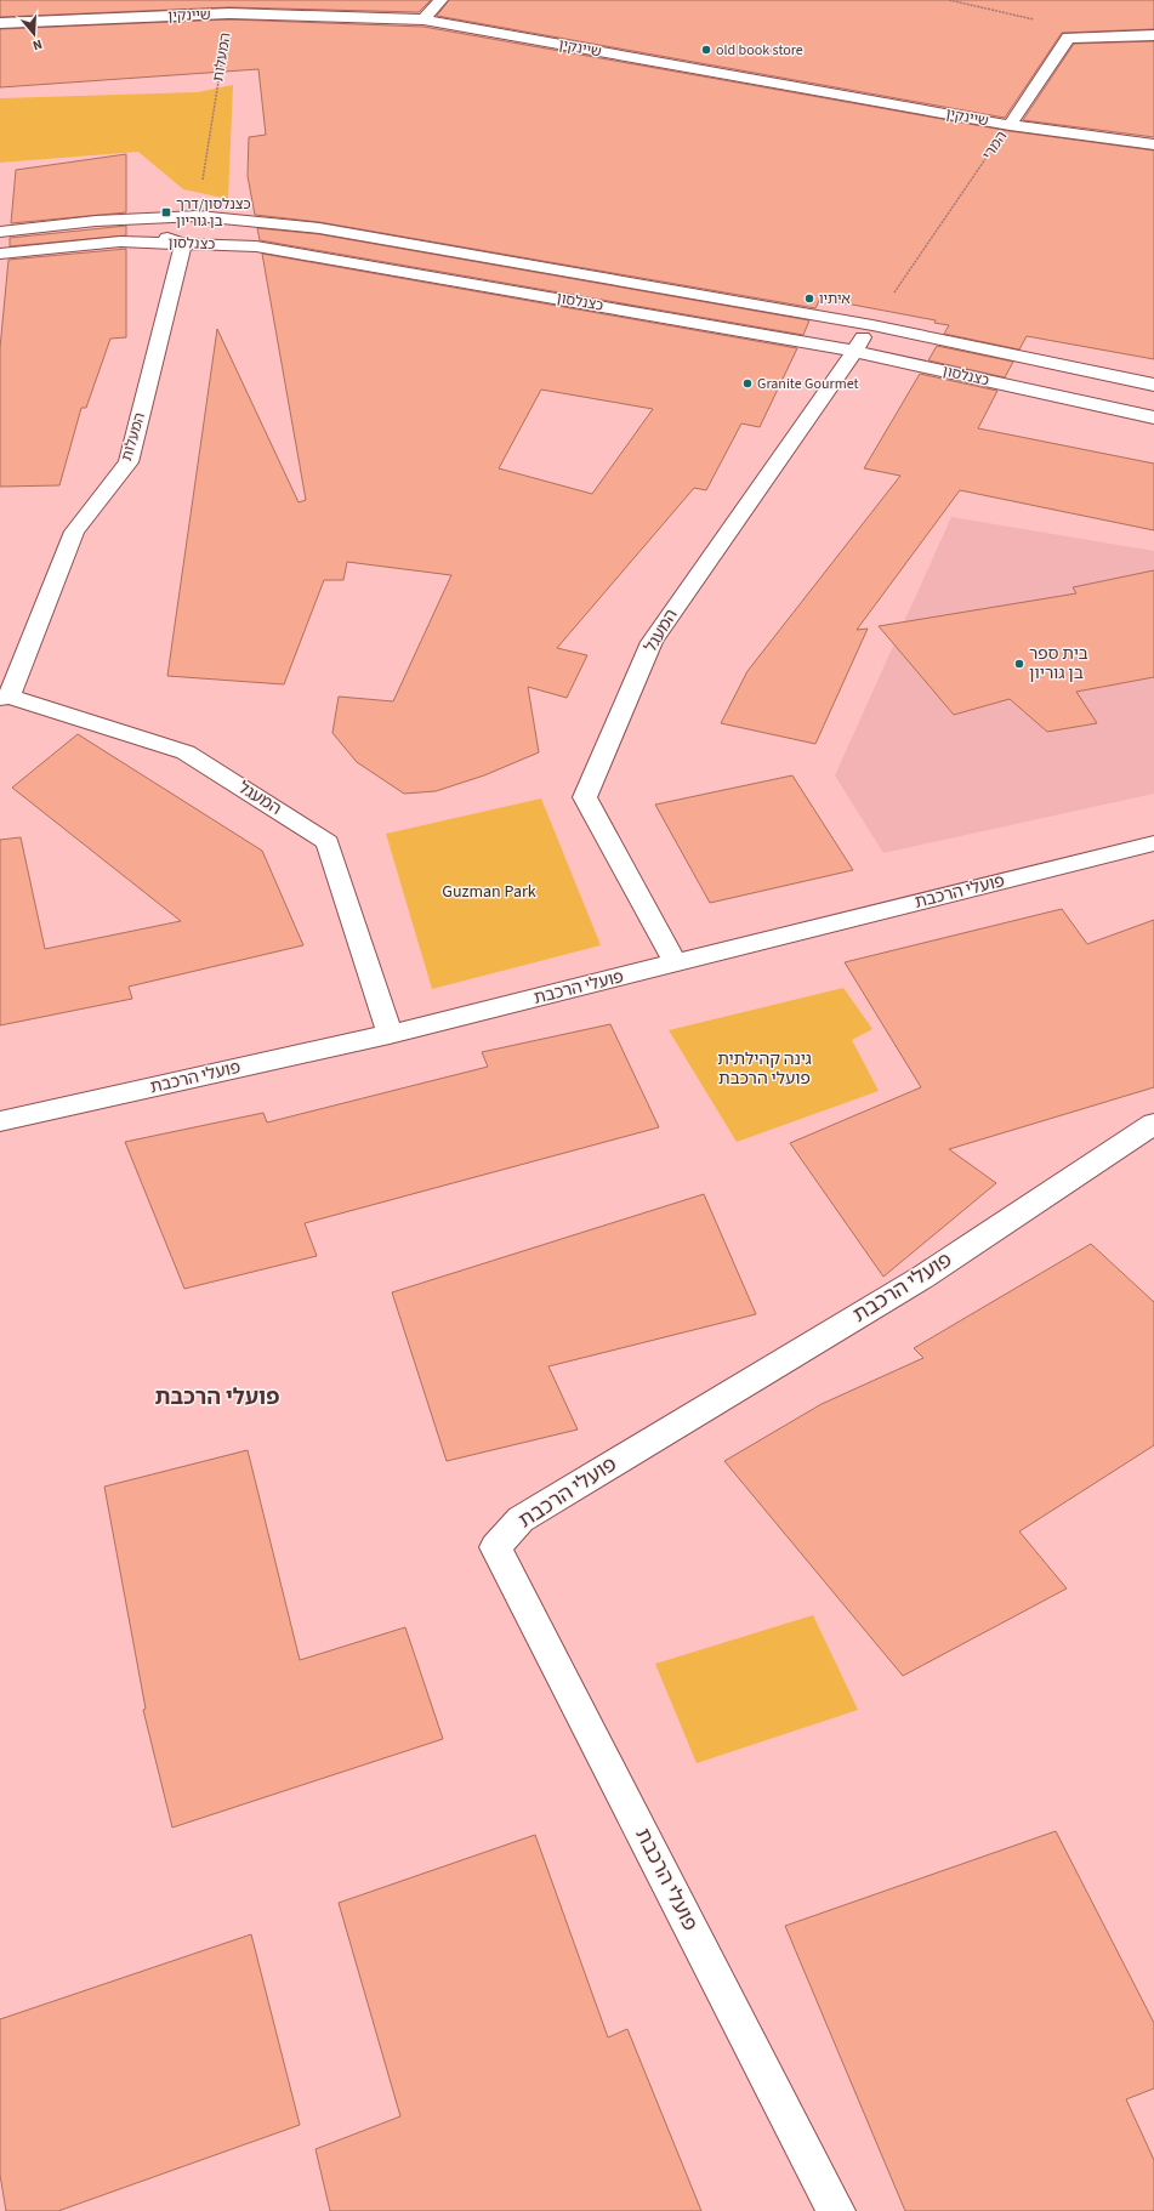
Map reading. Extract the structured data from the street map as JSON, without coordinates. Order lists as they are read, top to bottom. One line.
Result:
{"streets":{"street":["שיינקין","המעלות","המרי","כצנלסון","המעגל","פועלי הרכבת"]},"crossings":[["שיינקין","המעלות"],["שיינקין","המרי"],["המעלות","כצנלסון"],["המעלות","המעגל"],["המרי","כצנלסון"],["המרי","המעגל"],["כצנלסון","המעגל"],["המעגל","פועלי הרכבת"]],"districts":["פועלי הרכבת"],"parks":["Guzman Park","גינה קהילתית פועלי הרכבת"],"places":{"other":["old book store","איתיו","Granite Gourmet","בית ספר בן גוריון"],"transit":["כצנלסון/דרך בן גוריון"]},"north":"bottom"}
